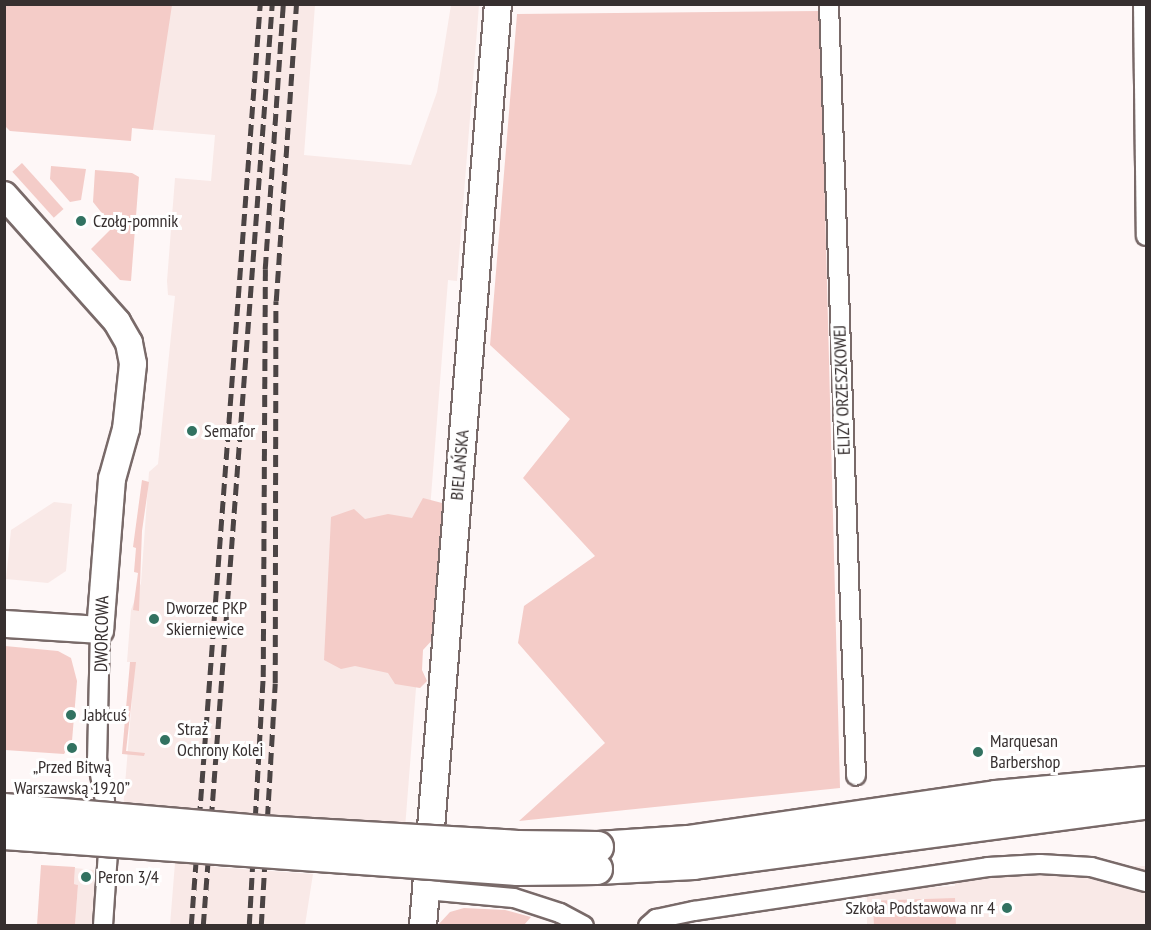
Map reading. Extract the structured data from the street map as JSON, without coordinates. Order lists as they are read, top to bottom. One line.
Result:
{"streets":{"street":["ELIZY ORZESZKOWEJ","BIELAŃSKA","DWORCOWA"]},"places":["Czołg-pomnik","Semafor","Dworzec PKP Skierniewice","Jabłcuś","Straż Ochrony Kolei","„Przed Bitwą Warszawską 1920”","Marquesan Barbershop","Peron 3/4","Szkoła Podstawowa nr 4"]}
